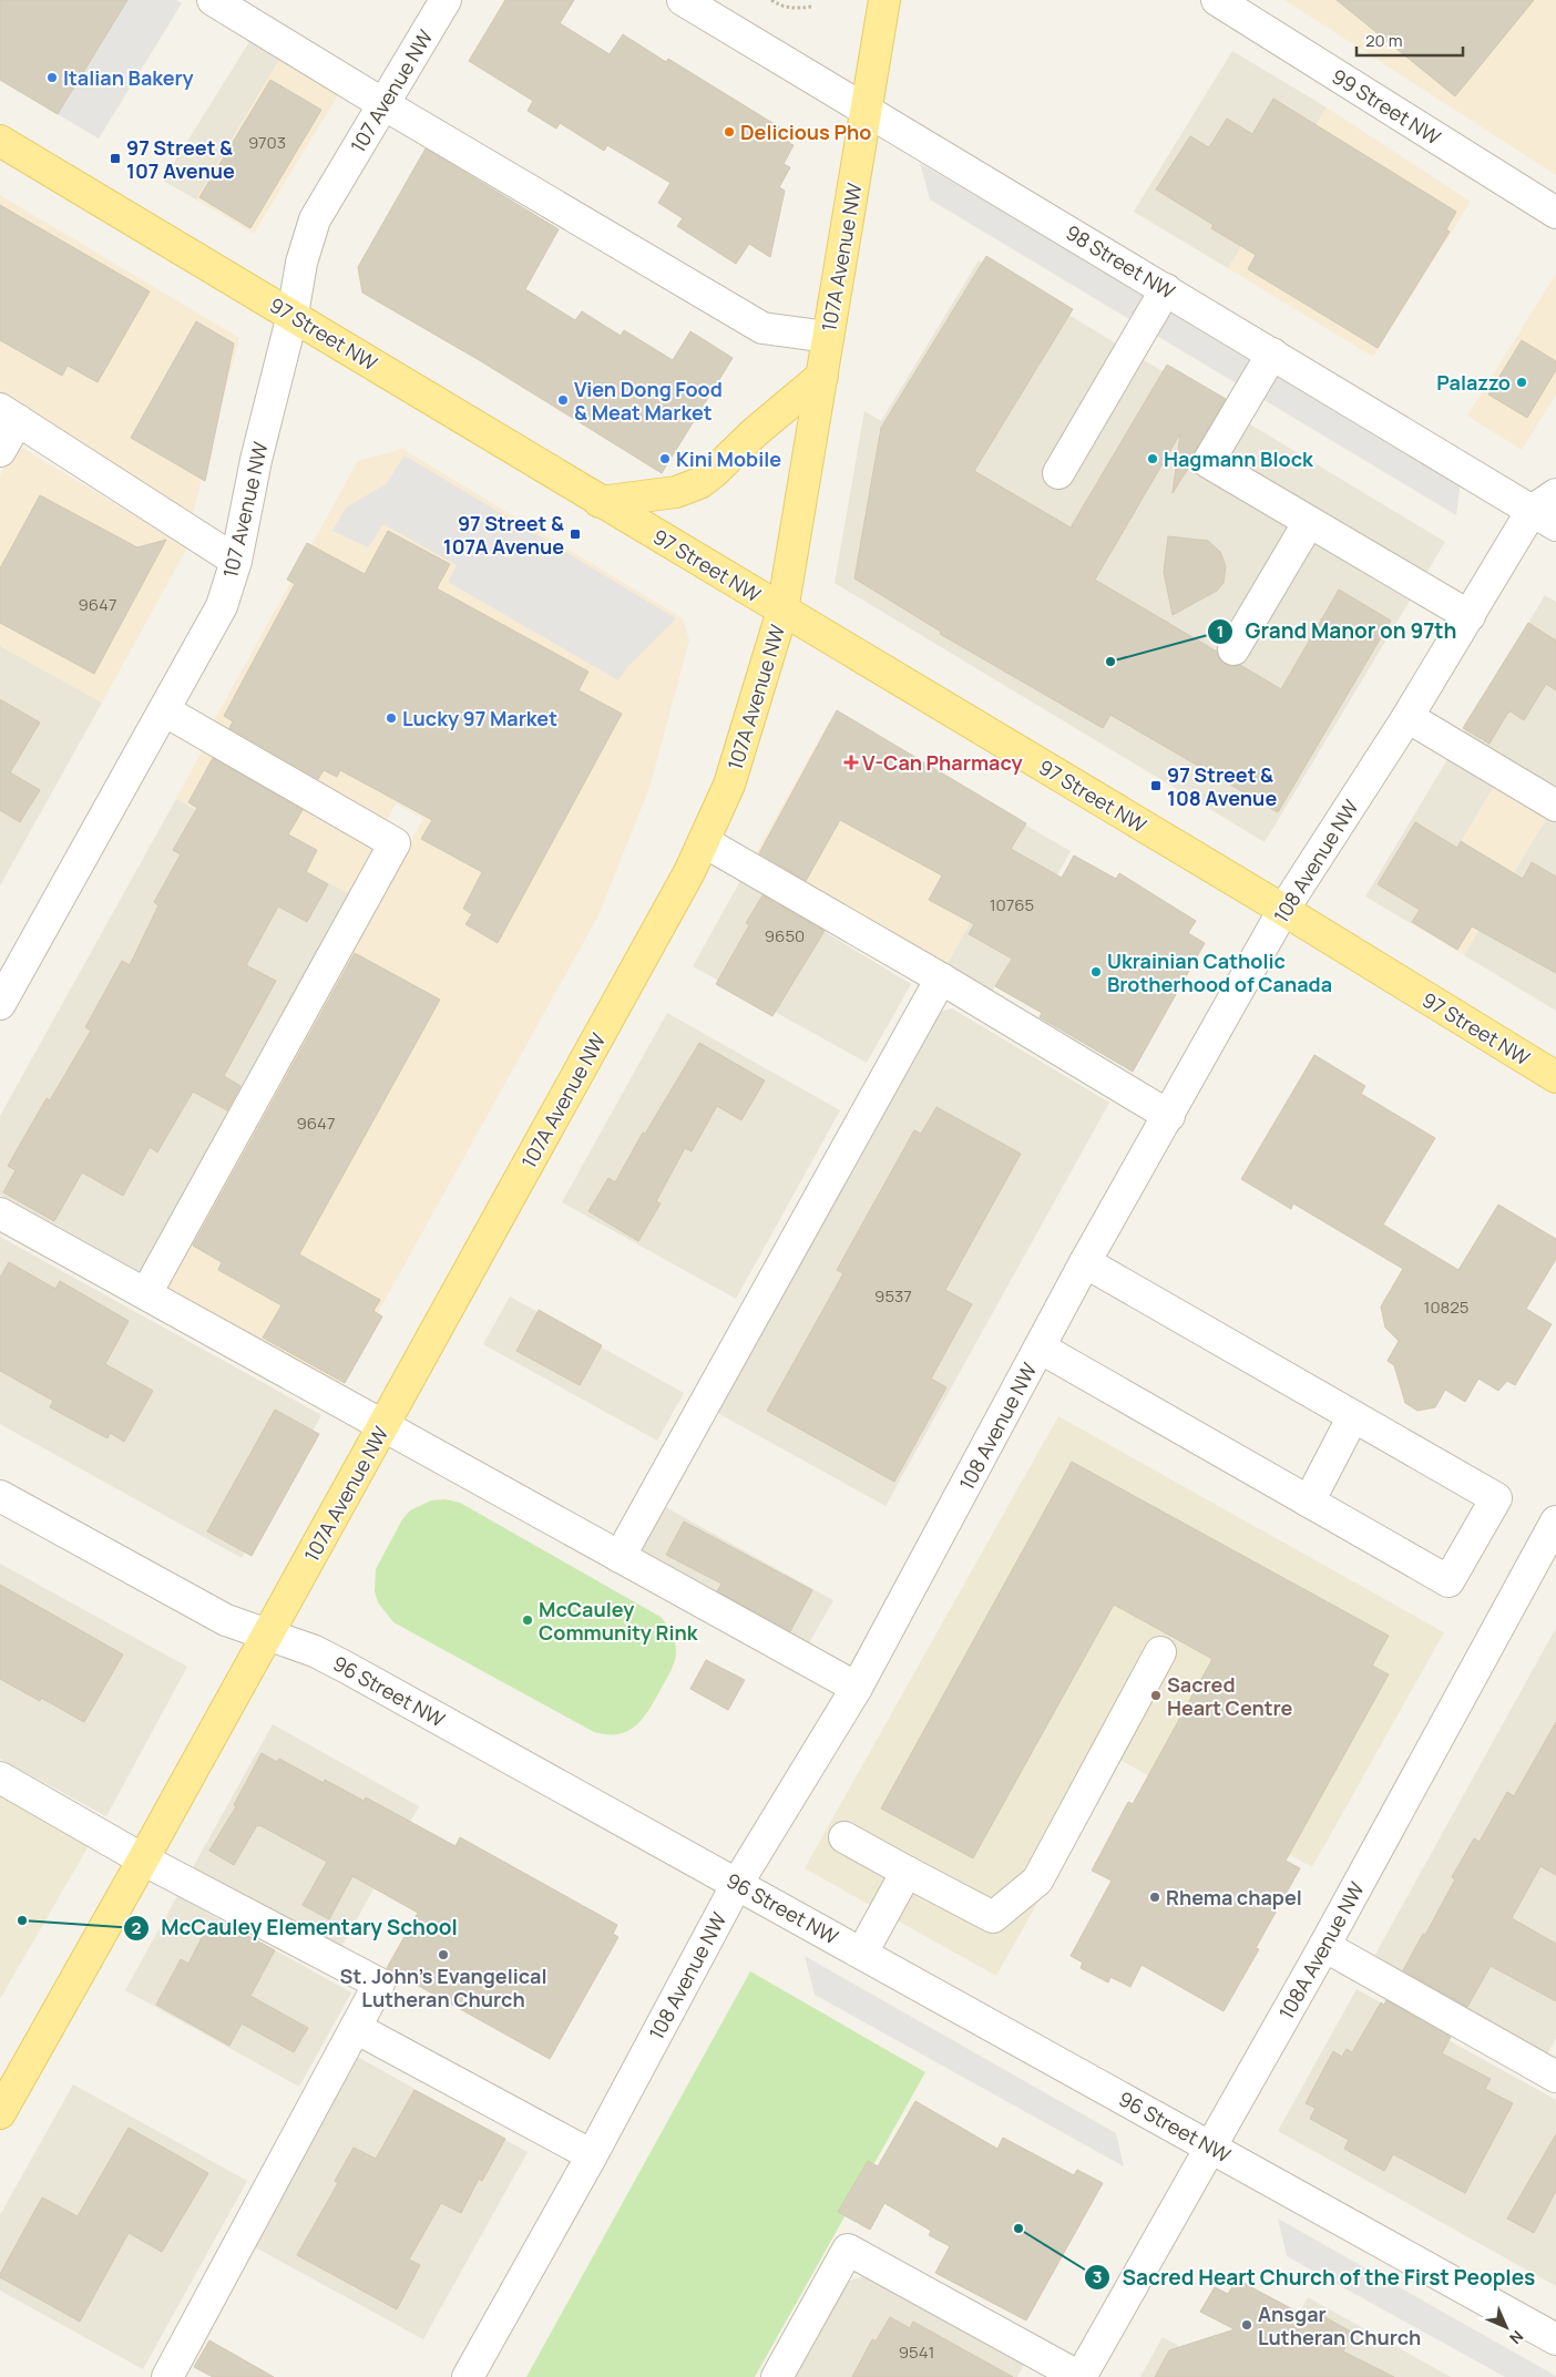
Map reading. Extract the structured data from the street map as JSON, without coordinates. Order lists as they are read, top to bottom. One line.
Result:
{"streets":{"main road":["107A Avenue NW","97 Street NW"],"street":["107 Avenue NW","99 Street NW","98 Street NW","108 Avenue NW","96 Street NW","108A Avenue NW"]},"crossings":[["107 Avenue NW","97 Street NW"],["107A Avenue NW","98 Street NW"],["107A Avenue NW","97 Street NW"],["107A Avenue NW","96 Street NW"],["98 Street NW","108 Avenue NW"],["97 Street NW","108 Avenue NW"],["108 Avenue NW","96 Street NW"],["96 Street NW","108A Avenue NW"]],"places":{"other":["Italian Bakery","Delicious Pho","Palazzo","Vien Dong Food & Meat Market","Kini Mobile","Hagmann Block","Grand Manor on 97th","Lucky 97 Market","Ukrainian Catholic Brotherhood of Canada","McCauley Community Rink","Sacred Heart Centre","Rhema chapel","McCauley Elementary School","St. John's Evangelical Lutheran Church","Sacred Heart Church of the First Peoples","Ansgar Lutheran Church"],"transit":["97 Street & 107 Avenue","97 Street & 107A Avenue","97 Street & 108 Avenue"],"health":["V-Can Pharmacy"]},"house_numbers":["9703","9647","10765","9650","9647","9537","10825","9541"],"scale_bar":"20 m","north":"bottom right"}
